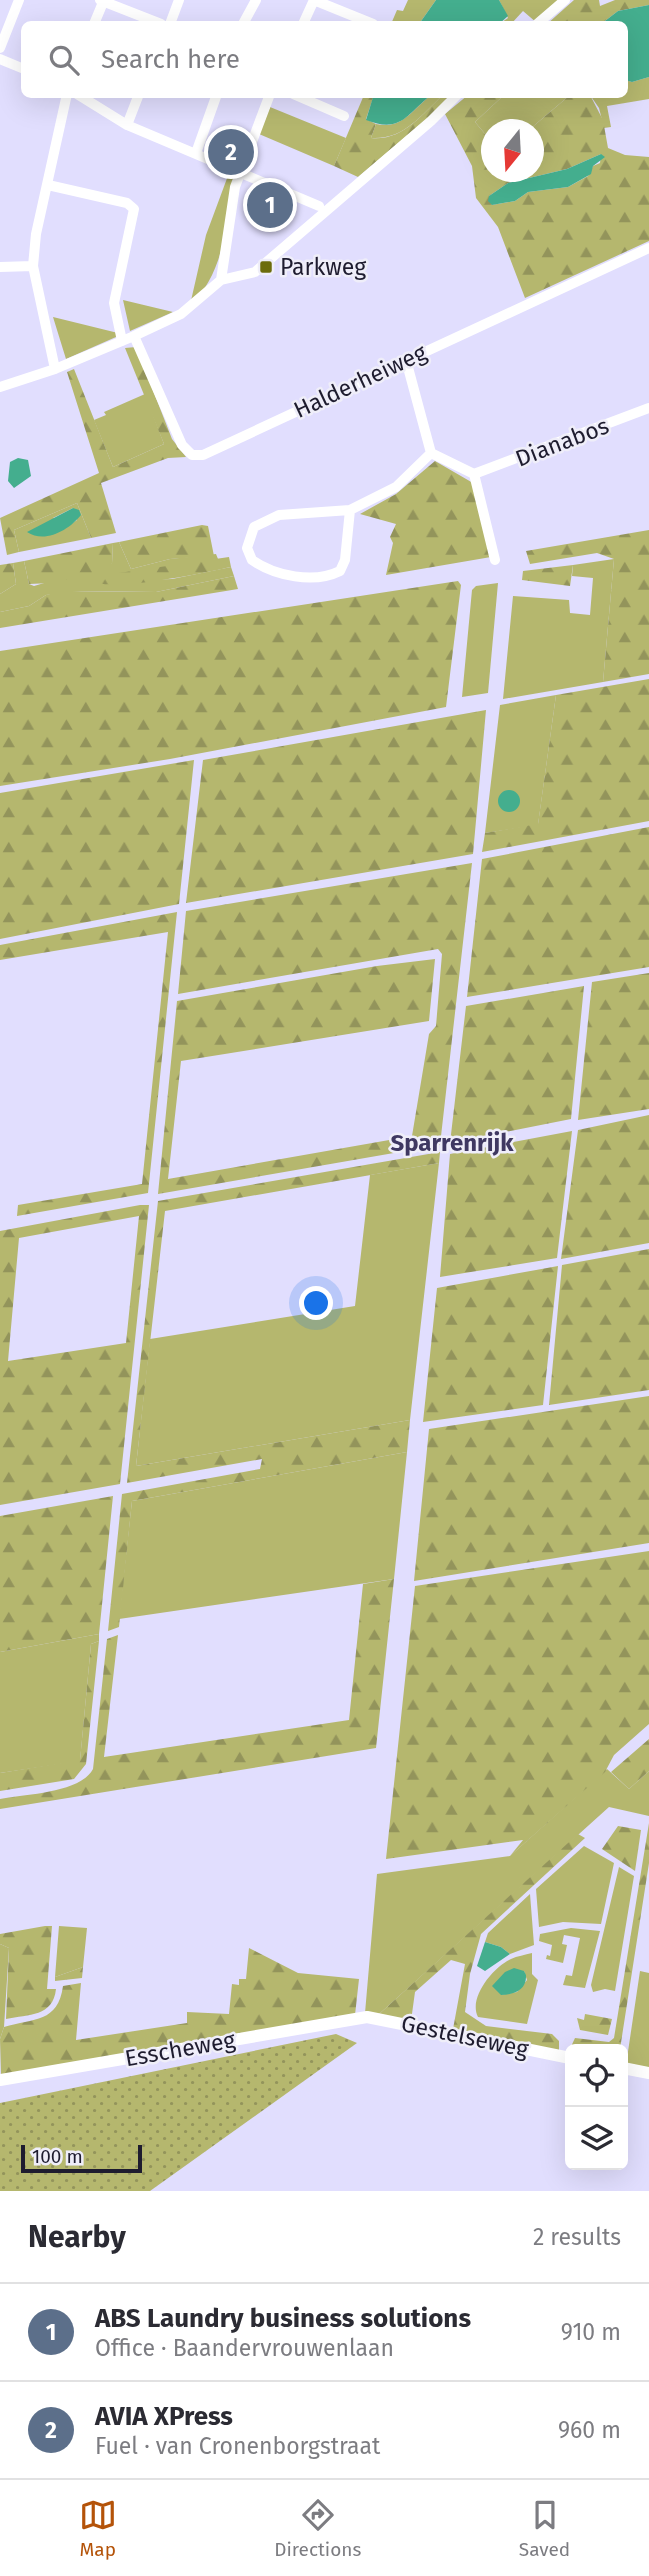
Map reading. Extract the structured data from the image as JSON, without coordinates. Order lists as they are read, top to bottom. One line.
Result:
{"streets":{"street":["Halderheiweg","Dianabos","Gestelseweg","Esscheweg"]},"crossings":[["Gestelseweg","Esscheweg"]],"districts":["Sparrenrijk"],"places":{"transit":["Parkweg"]},"scale_bar":"100 m","north":"bottom","page":{"search":"Search here","pins":["2","1"],"scale":"100 m","heading":["Nearby","2 results"],"list":[{"mark":"1","name":"ABS Laundry business solutions","note":"Office · Baandervrouwenlaan","value":"910 m"},{"mark":"2","name":"AVIA XPress","note":"Fuel · van Cronenborgstraat","value":"960 m"}],"nav":["Map","Directions","Saved"]}}
